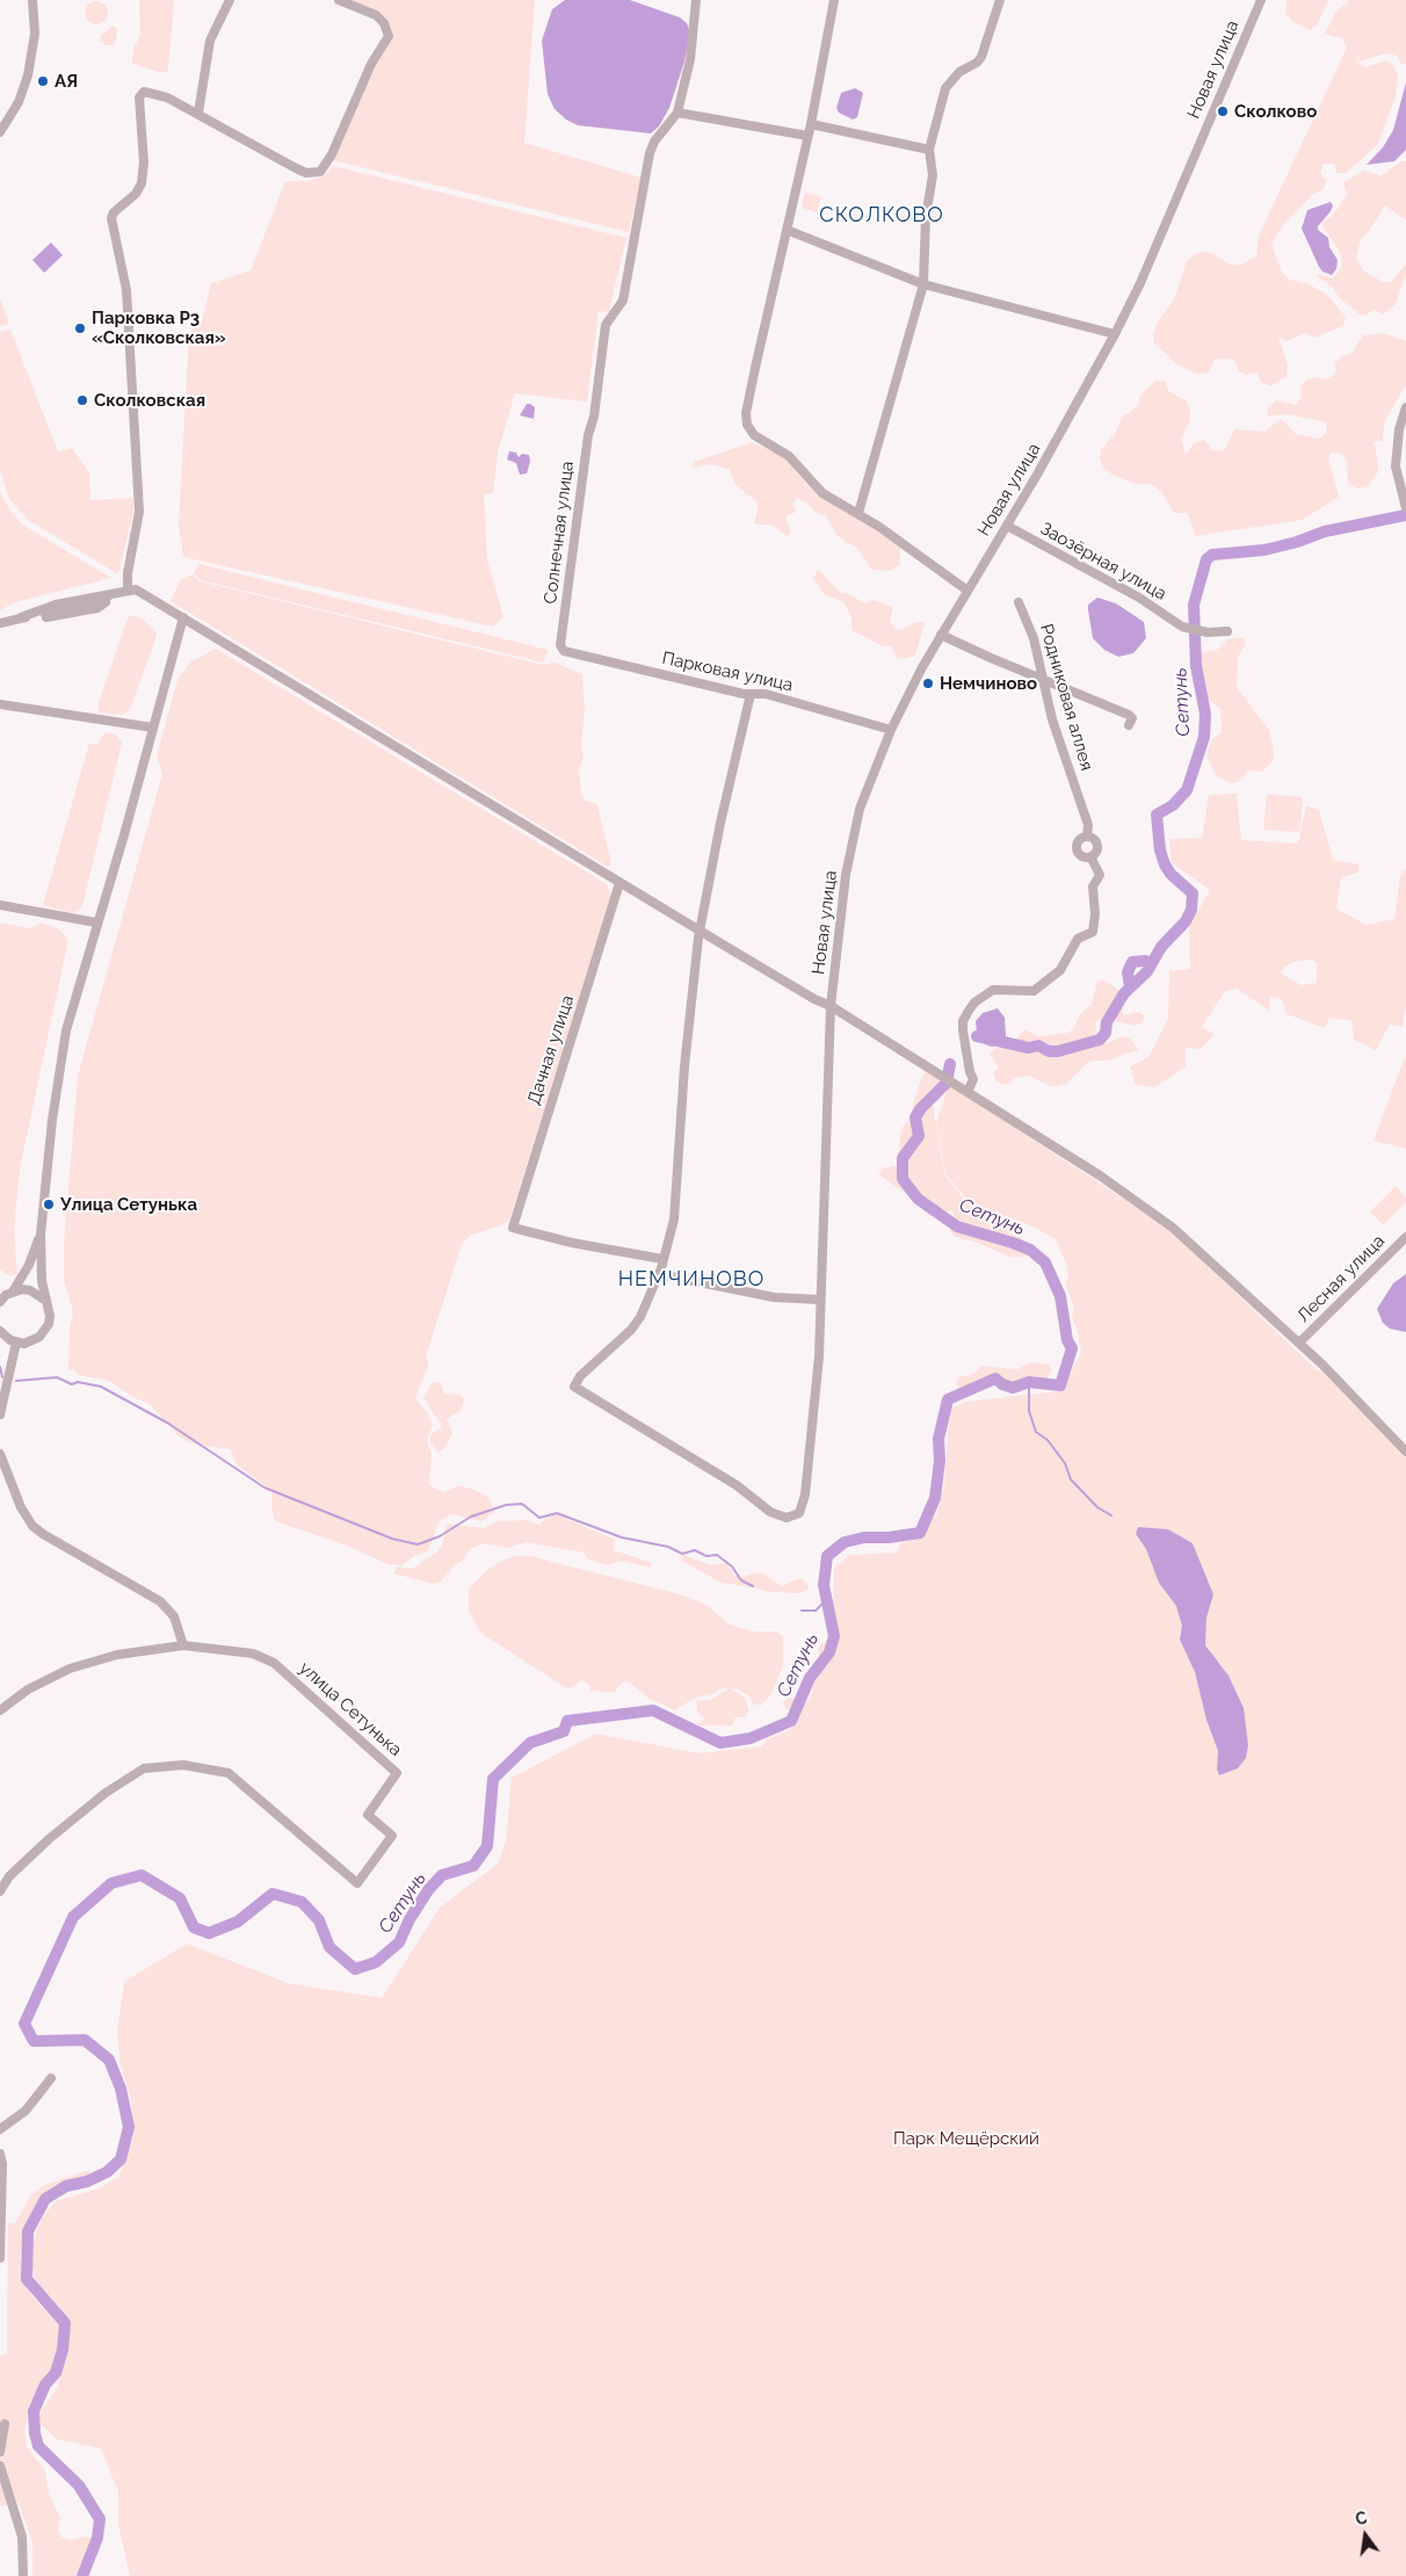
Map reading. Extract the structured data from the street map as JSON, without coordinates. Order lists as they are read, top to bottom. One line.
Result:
{"streets":{"street":["Новая улица","Солнечная улица","Заозёрная улица","Парковая улица","Родниковая аллея","Дачная улица","Лесная улица","улица Сетунька"]},"crossings":[["Новая улица","Заозёрная улица"],["Новая улица","Парковая улица"],["Солнечная улица","Парковая улица"]],"districts":["СКОЛКОВО","НЕМЧИНОВО"],"water":["Сетунь"],"parks":["Парк Мещёрский"],"places":["АЯ","Сколково","Парковка P3 «Сколковская»","Сколковская","Немчиново","Улица Сетунька"],"north":"top"}
